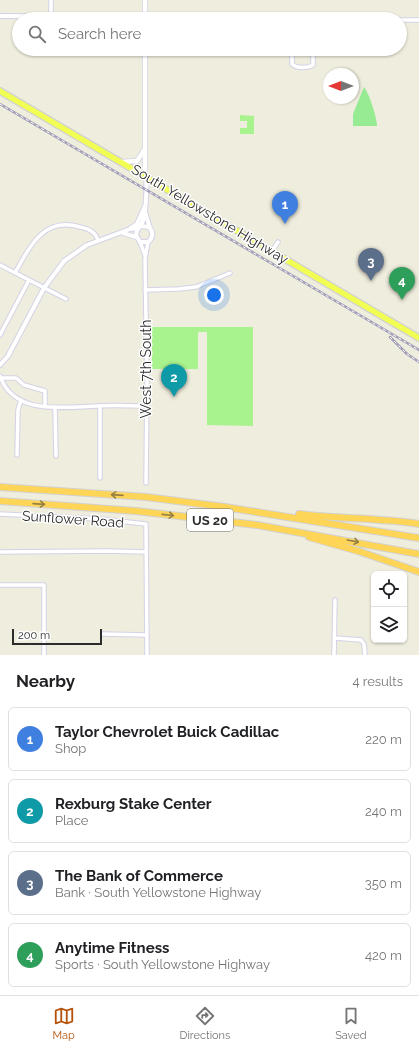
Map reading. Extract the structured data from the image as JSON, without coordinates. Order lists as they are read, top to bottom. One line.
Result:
{"streets":{"highway":["US 20"],"main road":["South Yellowstone Highway"],"street":["West 7th South","Sunflower Road"]},"scale_bar":"200 m","north":"left","page":{"search":"Search here","pins":["1","3","4","2"],"scale":"200 m","heading":["Nearby","4 results"],"list":[{"mark":"1","name":"Taylor Chevrolet Buick Cadillac","note":"Shop","value":"220 m"},{"mark":"2","name":"Rexburg Stake Center","note":"Place","value":"240 m"},{"mark":"3","name":"The Bank of Commerce","note":"Bank · South Yellowstone Highway","value":"350 m"},{"mark":"4","name":"Anytime Fitness","note":"Sports · South Yellowstone Highway","value":"420 m"}],"nav":["Map","Directions","Saved"]}}
